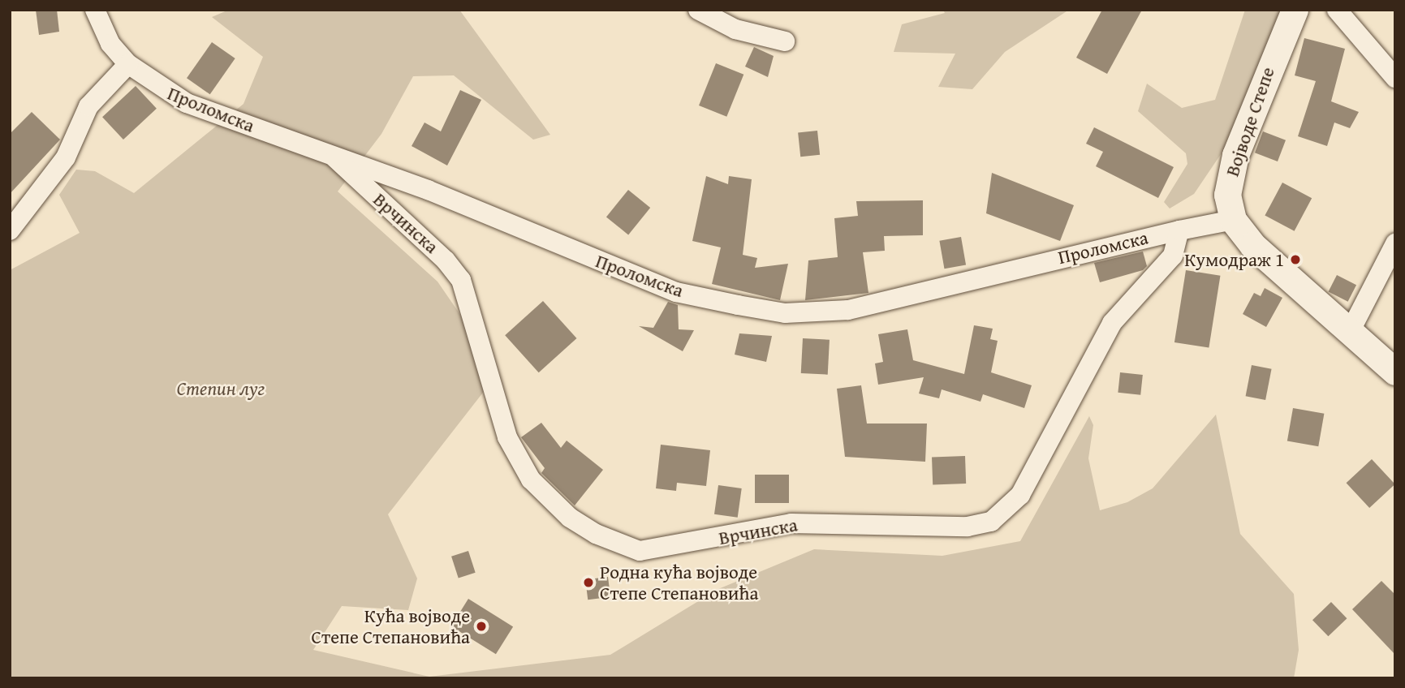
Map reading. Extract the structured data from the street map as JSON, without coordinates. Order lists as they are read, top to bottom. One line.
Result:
{"streets":{"street":["Проломска","Војводе Степе","Врчинска"]},"crossings":[["Проломска","Врчинска"]],"parks":["Степин луг"],"places":["Кумодраж 1","Родна кућа војводе Степе Степановића","Кућа војводе Степе Степановића"]}
